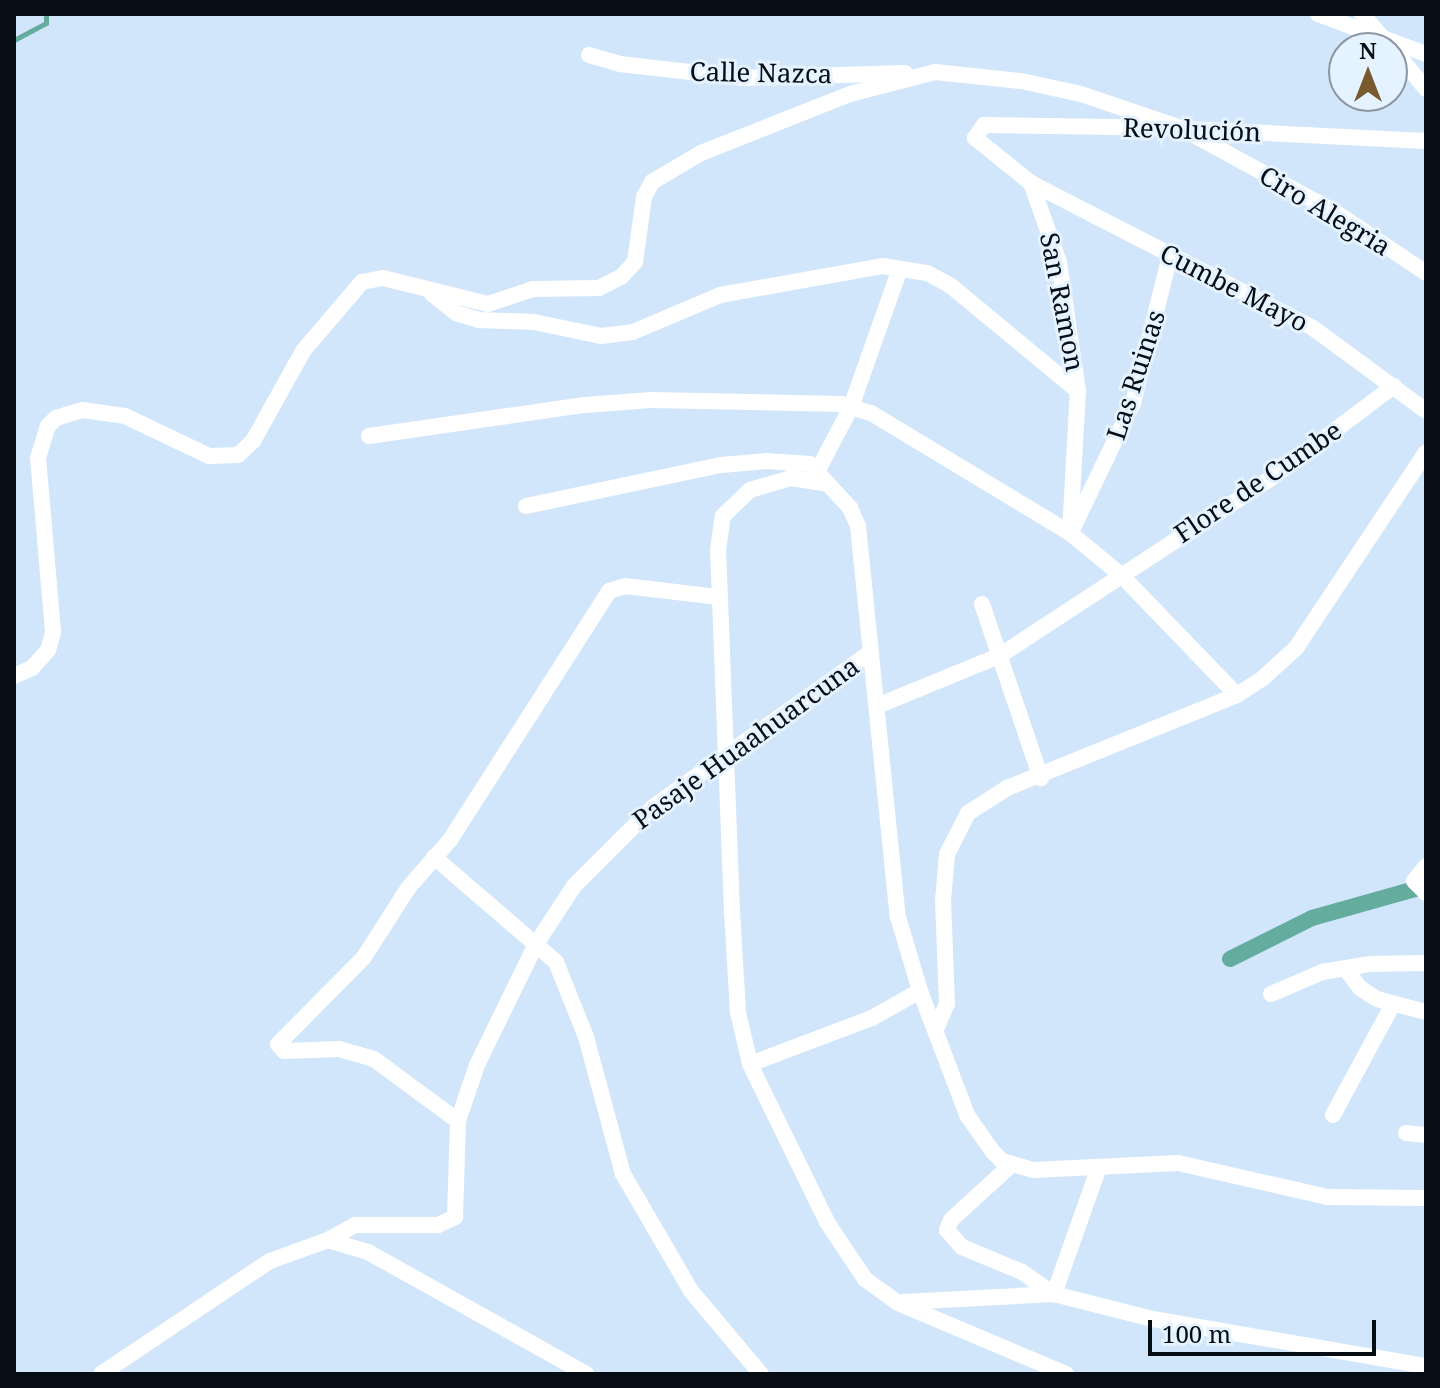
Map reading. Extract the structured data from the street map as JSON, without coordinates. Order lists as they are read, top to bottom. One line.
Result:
{"streets":{"street":["Calle Nazca","Revolución","Ciro Alegria","Cumbe Mayo","San Ramon","Las Ruinas","Flore de Cumbe","Pasaje Huaahuarcuna"]},"crossings":[["Revolución","Ciro Alegria"],["Revolución","Cumbe Mayo"],["Revolución","San Ramon"],["Cumbe Mayo","San Ramon"],["Cumbe Mayo","Las Ruinas"],["Cumbe Mayo","Flore de Cumbe"],["San Ramon","Las Ruinas"]],"scale_bar":"100 m","north":"top"}
